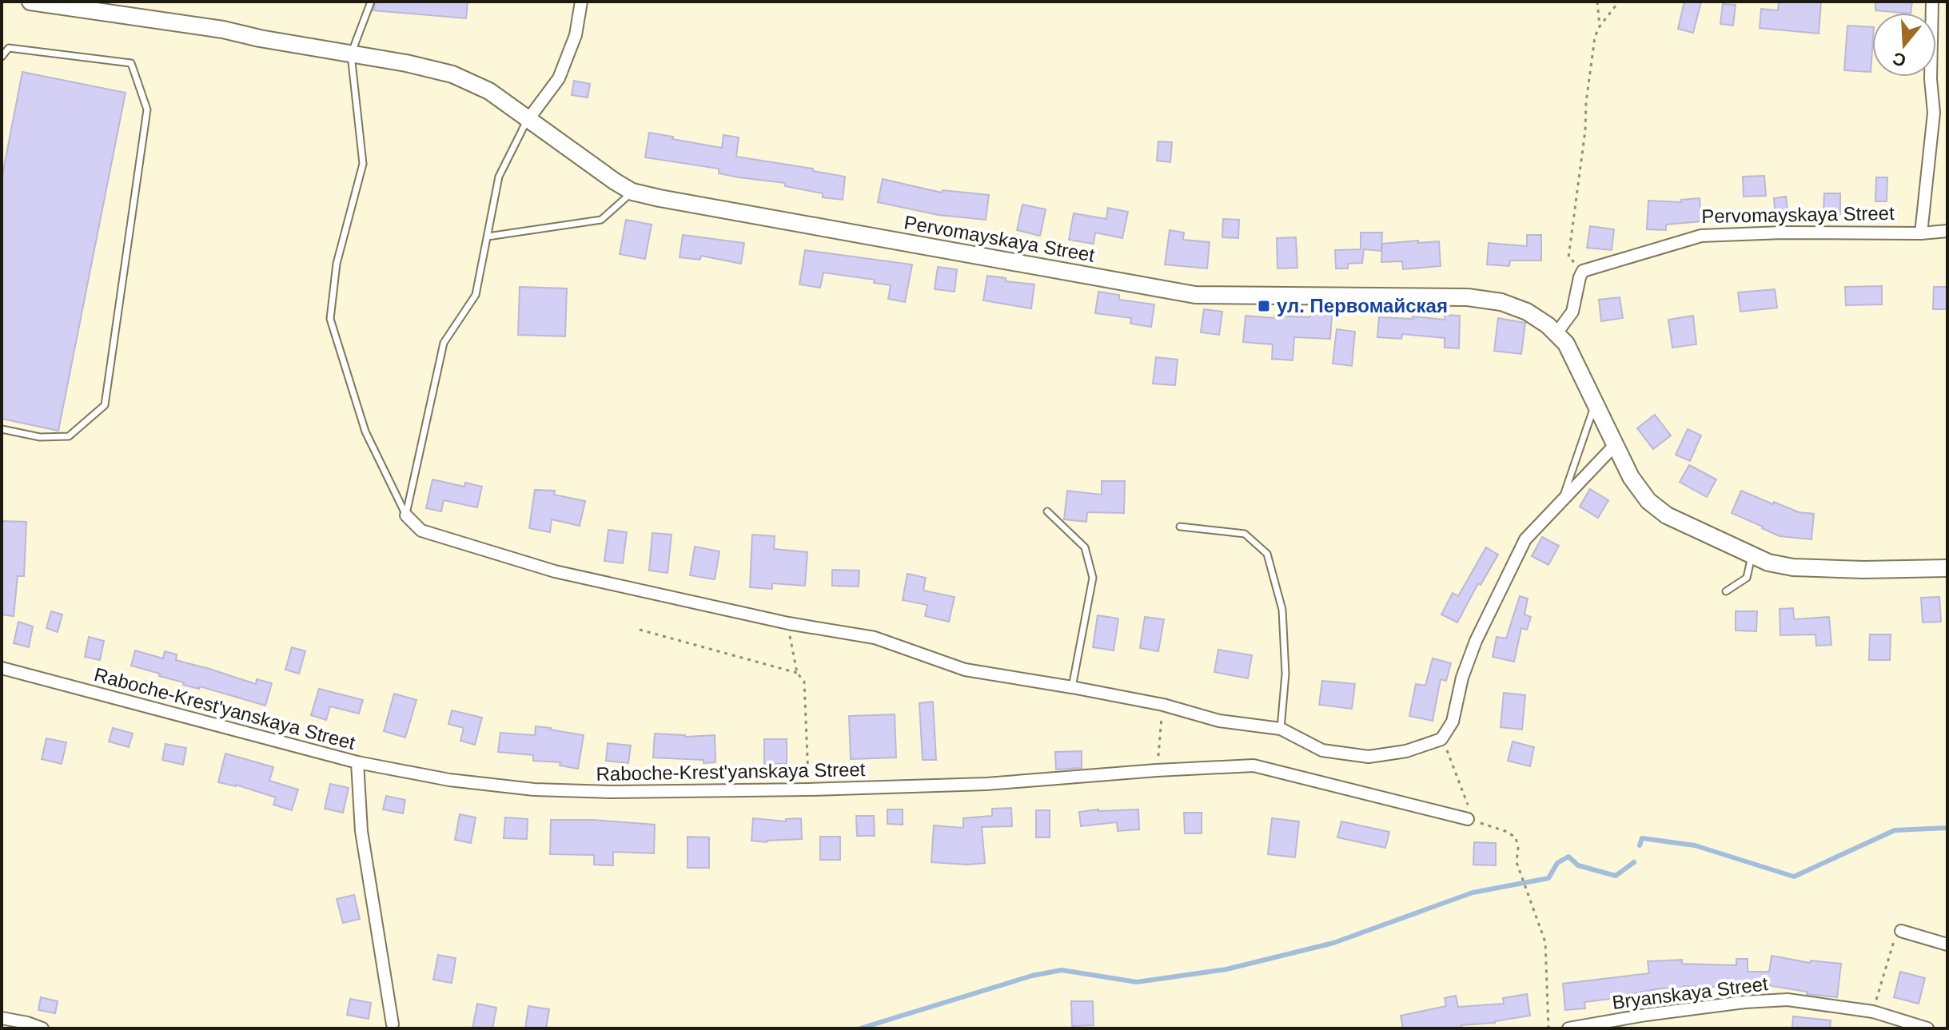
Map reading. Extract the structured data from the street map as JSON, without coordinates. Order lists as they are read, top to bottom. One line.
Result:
{"streets":{"street":["Pervomayskaya Street","Raboche-Krest'yanskaya Street","Bryanskaya Street"]},"places":{"transit":["ул. Первомайская"]},"north":"bottom"}
